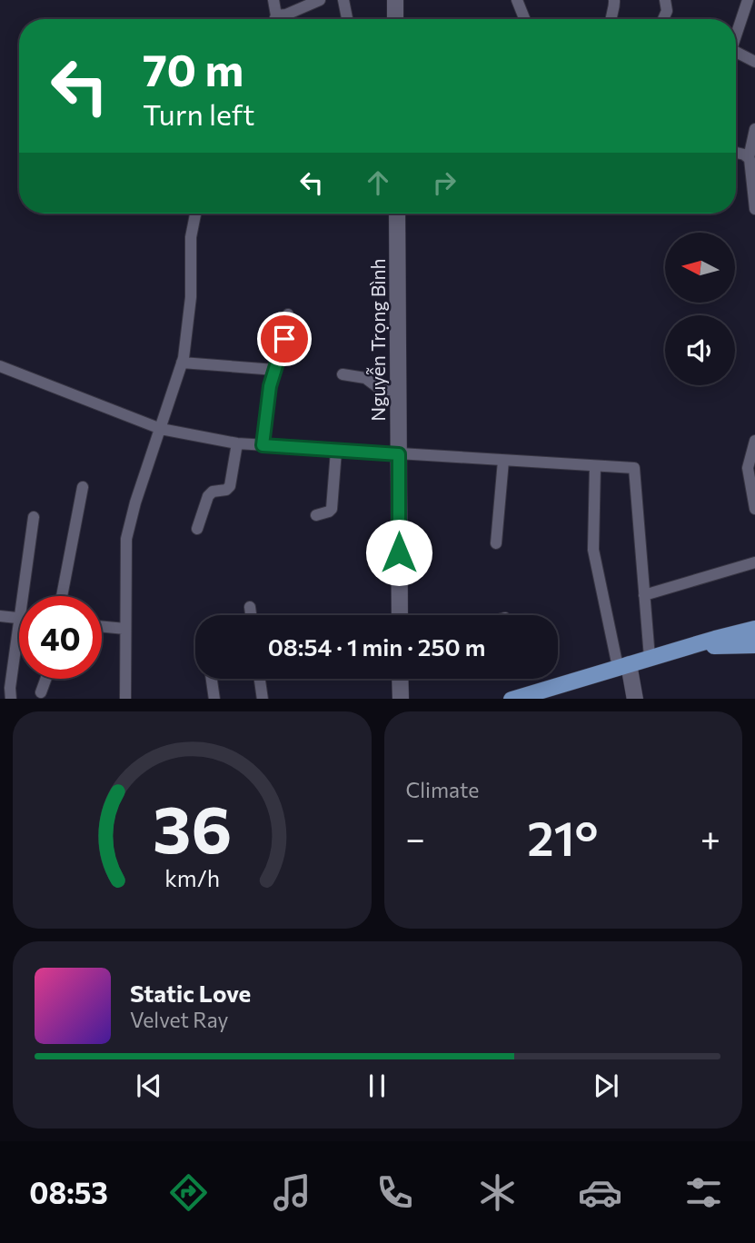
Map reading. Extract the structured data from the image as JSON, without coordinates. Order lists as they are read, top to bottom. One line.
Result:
{"streets":{"street":["Nguyễn Trọng Bình"]},"north":"left","page":{"turn":["70 m","Turn left"],"limit":"40","trip":"08:54 · 1 min · 250 m","tile":"Climate","heat":["−","21°","+"],"song":["Static Love","Velvet Ray"],"tabs":"08:53","gauge":["36","km/h"]}}
